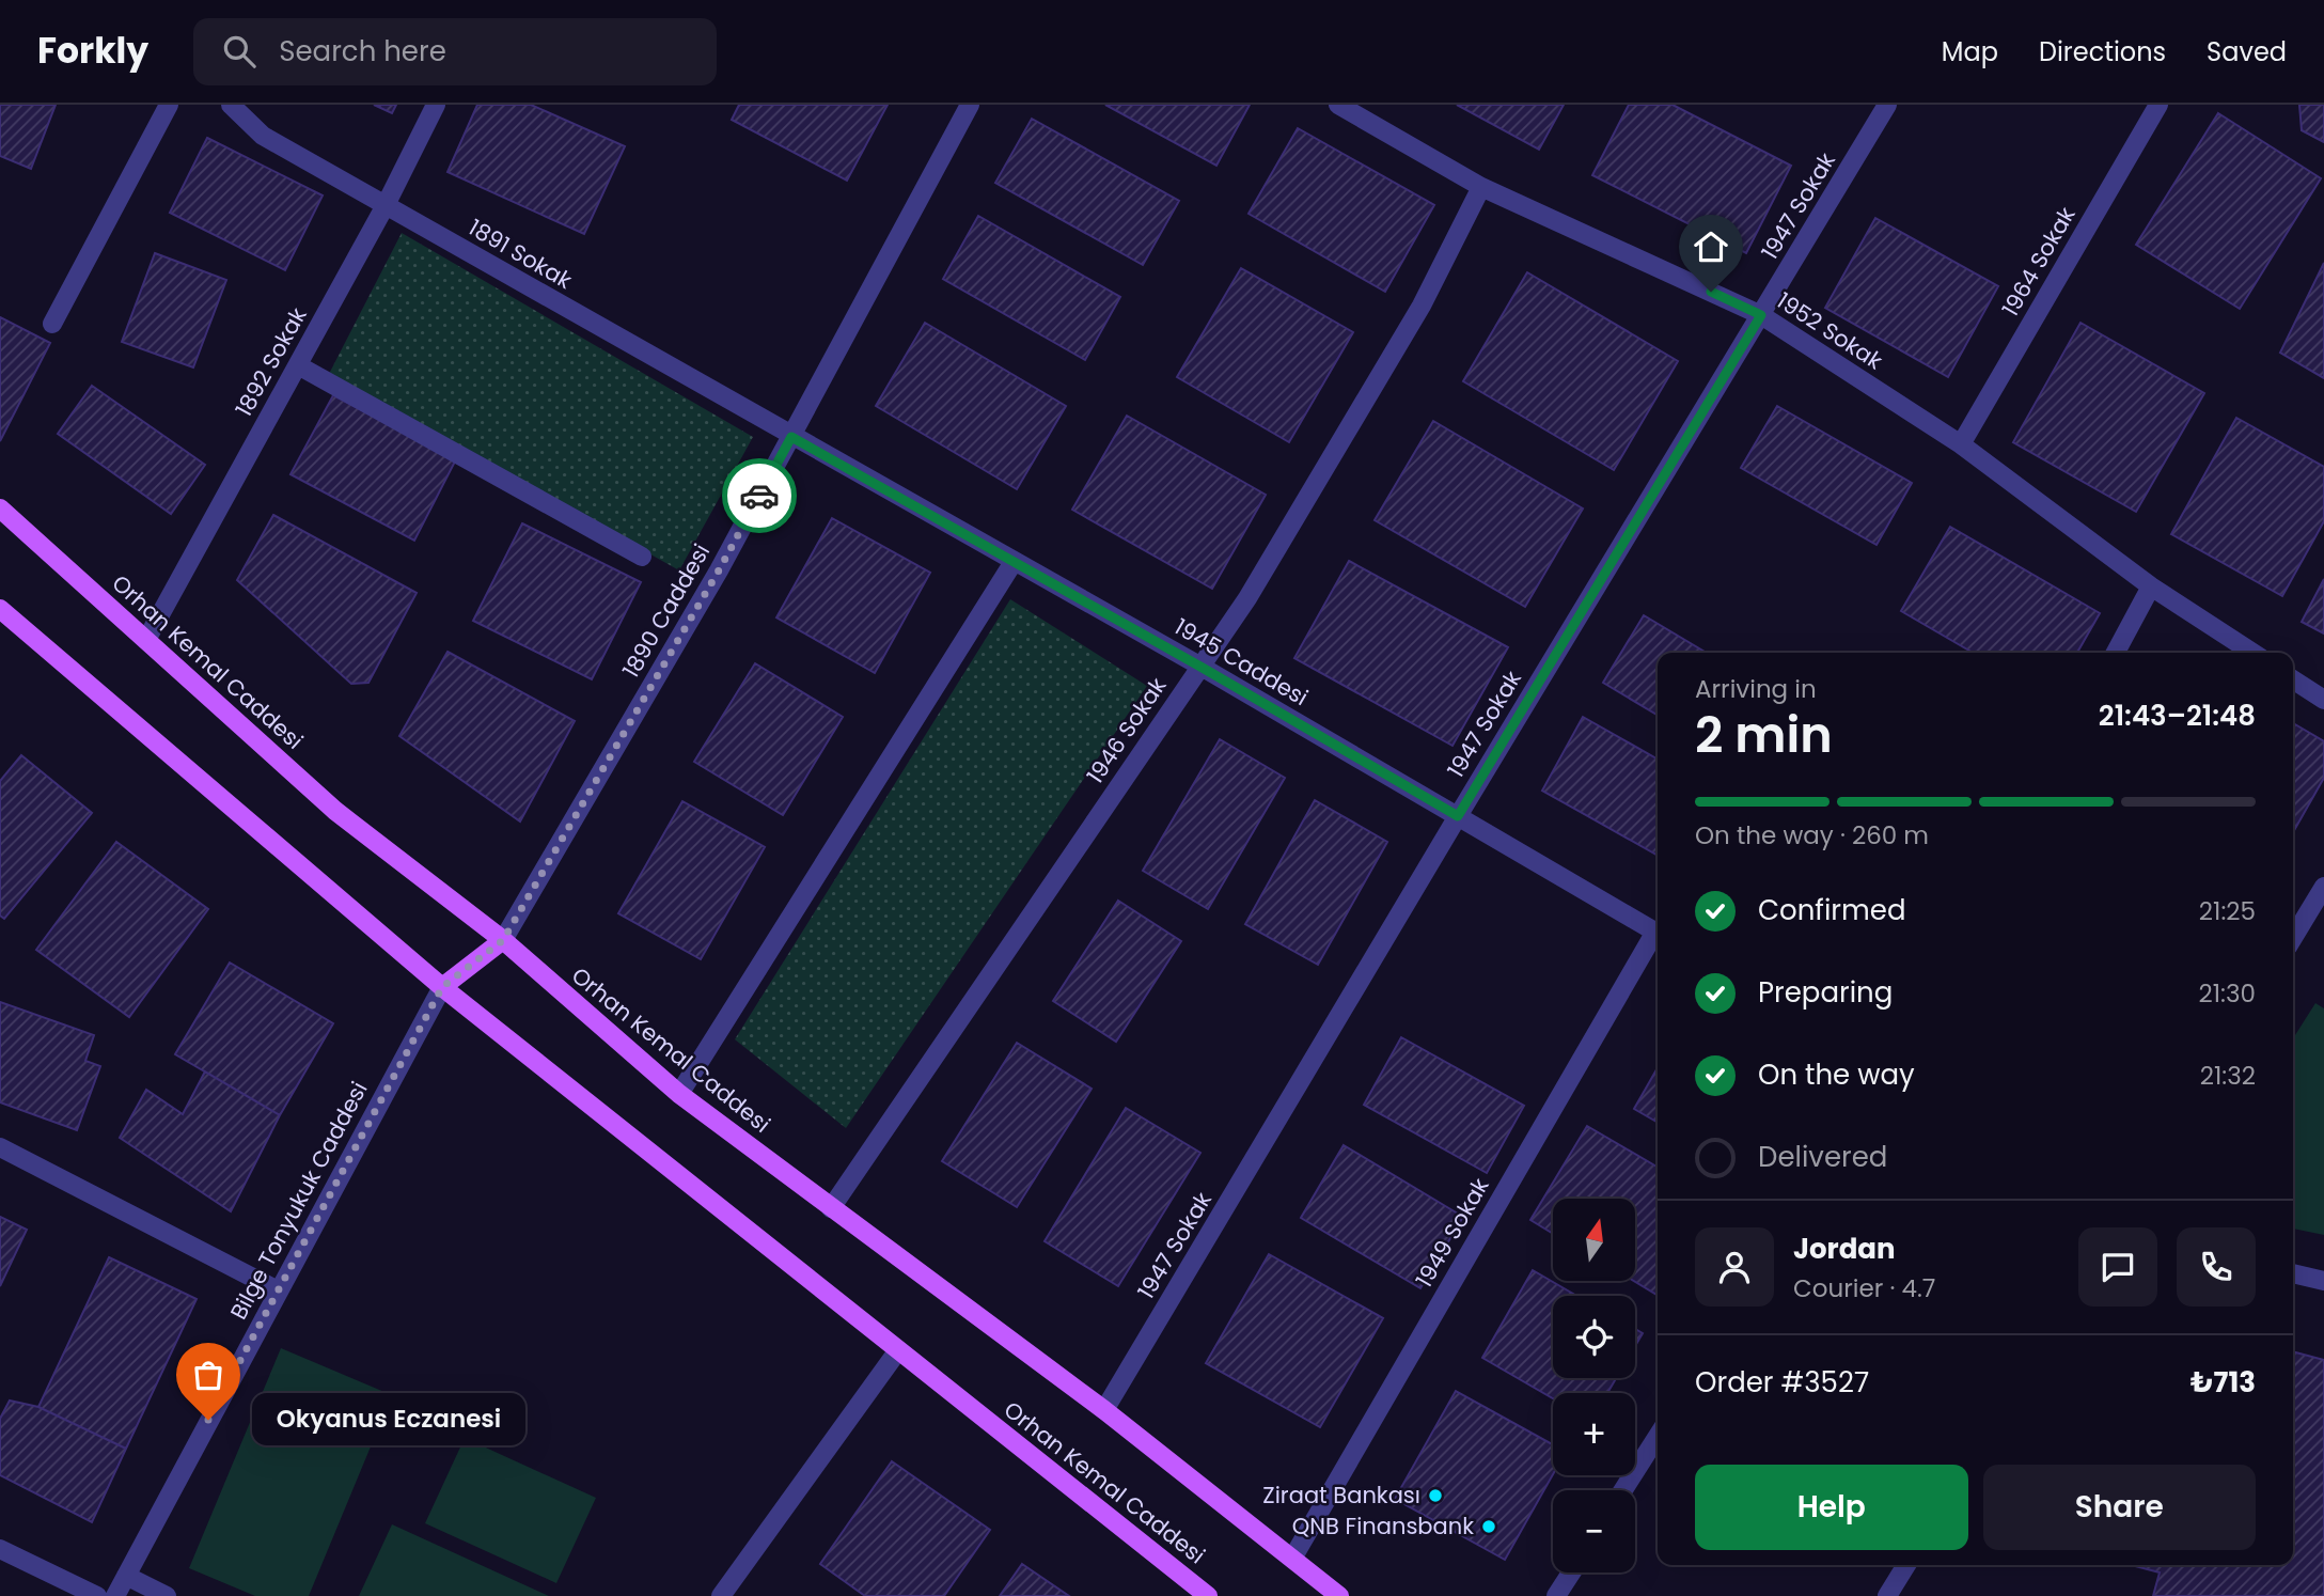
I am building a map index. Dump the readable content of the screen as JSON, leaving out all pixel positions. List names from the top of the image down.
{
  "streets": {
    "main road": ["Orhan Kemal Caddesi"],
    "street": [
      "1947 Sokak",
      "1891 Sokak",
      "1964 Sokak",
      "1952 Sokak",
      "1892 Sokak",
      "1890 Caddesi",
      "1945 Caddesi",
      "1946 Sokak",
      "Bilge Tonyukuk Caddesi",
      "1949 Sokak"
    ]
  },
  "crossings": [
    ["1947 Sokak", "1952 Sokak"],
    ["1947 Sokak", "Orhan Kemal Caddesi"],
    ["1947 Sokak", "1945 Caddesi"],
    ["1891 Sokak", "1892 Sokak"],
    ["1891 Sokak", "1890 Caddesi"],
    ["1891 Sokak", "1945 Caddesi"],
    ["1964 Sokak", "1952 Sokak"],
    ["1952 Sokak", "1946 Sokak"],
    ["1892 Sokak", "Orhan Kemal Caddesi"],
    ["1890 Caddesi", "Orhan Kemal Caddesi"],
    ["1890 Caddesi", "1945 Caddesi"],
    ["Orhan Kemal Caddesi", "1946 Sokak"],
    ["Orhan Kemal Caddesi", "Bilge Tonyukuk Caddesi"],
    ["Orhan Kemal Caddesi", "1949 Sokak"],
    ["1945 Caddesi", "1946 Sokak"]
  ],
  "places": ["Okyanus Eczanesi", "Ziraat Bankası", "QNB Finansbank"],
  "north": "top",
  "page": {
    "header": "Forkly",
    "search": "Search here",
    "nav": ["Map", "Directions", "Saved"],
    "heading": ["2 min", "Arriving in", "21:43–21:48"],
    "panel": [
      "Jordan",
      "Courier · 4.7",
      "Order #3527",
      "₺713"
    ],
    "bar": "On the way · 260 m",
    "list": [
      ["Confirmed", "21:25"],
      ["Preparing", "21:30"],
      ["On the way", "21:32"],
      "Delivered"
    ],
    "map_buttons": ["+", "−"],
    "bubble": "Okyanus Eczanesi",
    "buttons": ["Help", "Share"]
  }
}
